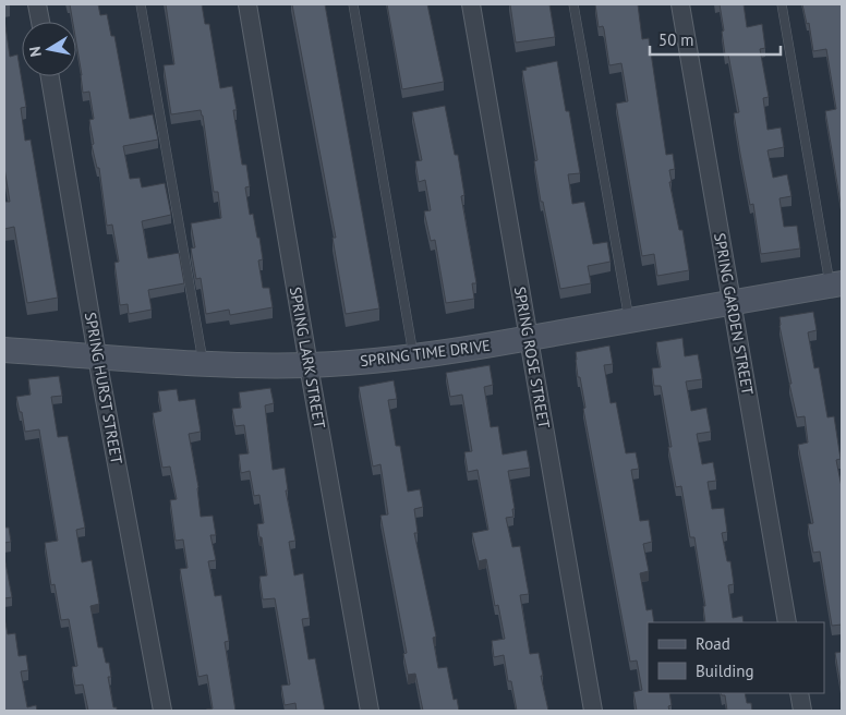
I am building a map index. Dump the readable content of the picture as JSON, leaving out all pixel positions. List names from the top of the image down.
{
  "streets": {
    "street": [
      "SPRING GARDEN STREET",
      "SPRING TIME DRIVE",
      "SPRING LARK STREET",
      "SPRING ROSE STREET",
      "SPRING HURST STREET"
    ]
  },
  "crossings": [
    ["SPRING GARDEN STREET", "SPRING TIME DRIVE"],
    ["SPRING TIME DRIVE", "SPRING LARK STREET"],
    ["SPRING TIME DRIVE", "SPRING ROSE STREET"],
    ["SPRING TIME DRIVE", "SPRING HURST STREET"]
  ],
  "legend": ["Road", "Building"],
  "scale_bar": "50 m",
  "north": "left"
}
